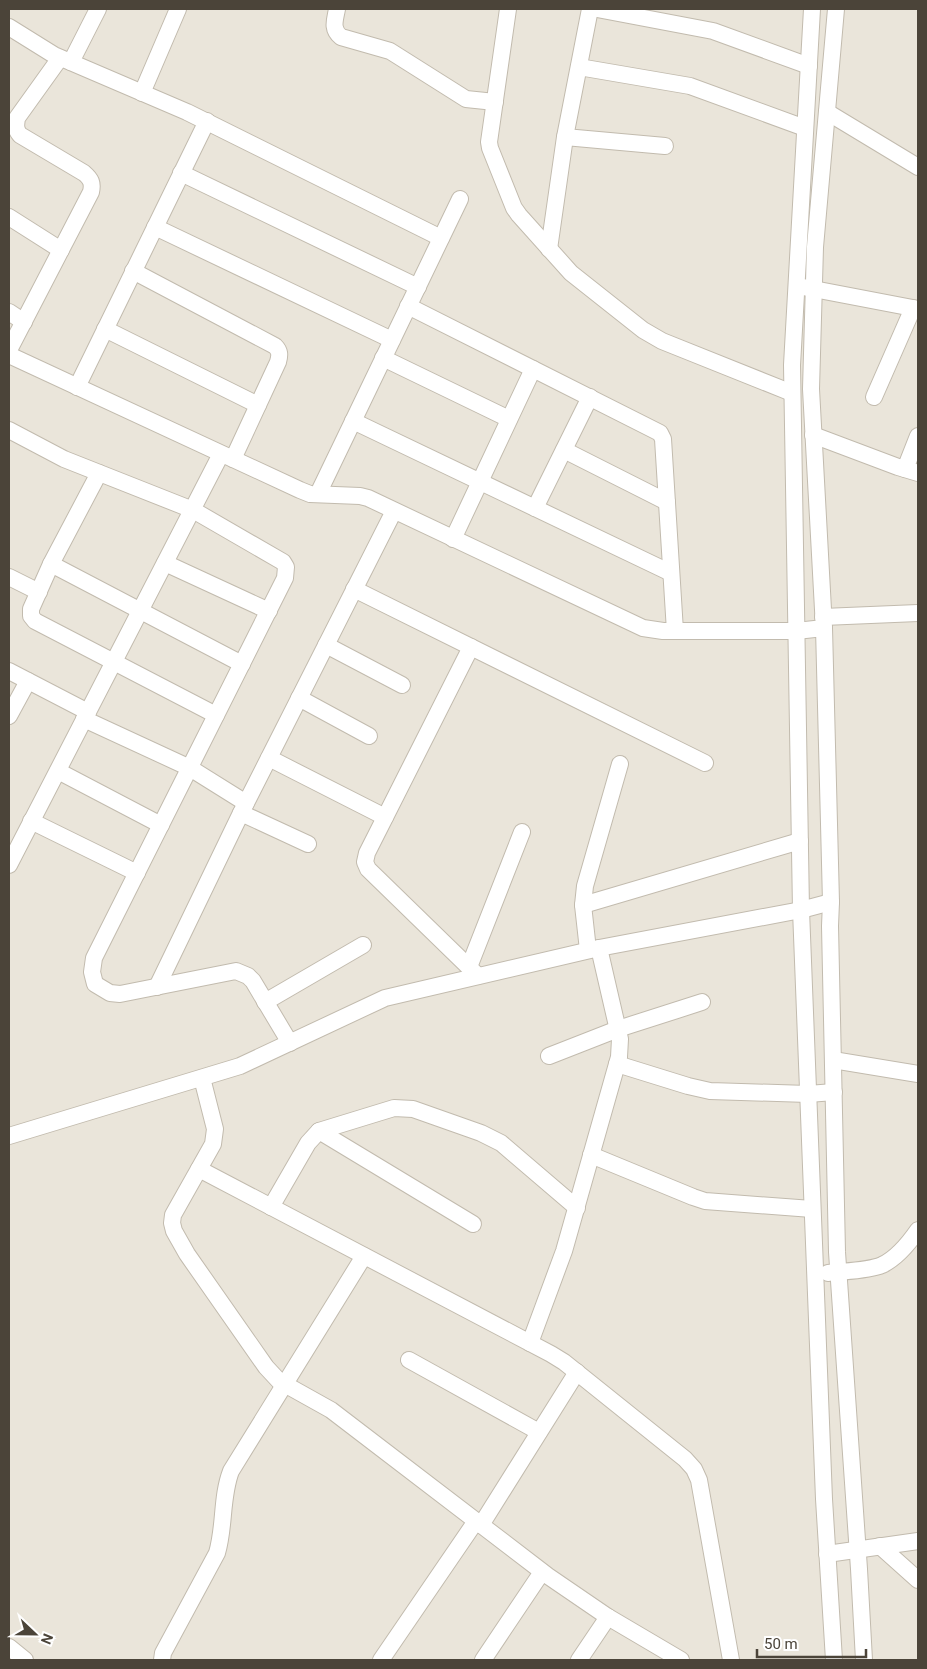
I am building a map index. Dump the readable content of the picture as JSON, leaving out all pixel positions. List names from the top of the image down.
{
  "scale_bar": "50 m",
  "north": "right"
}
